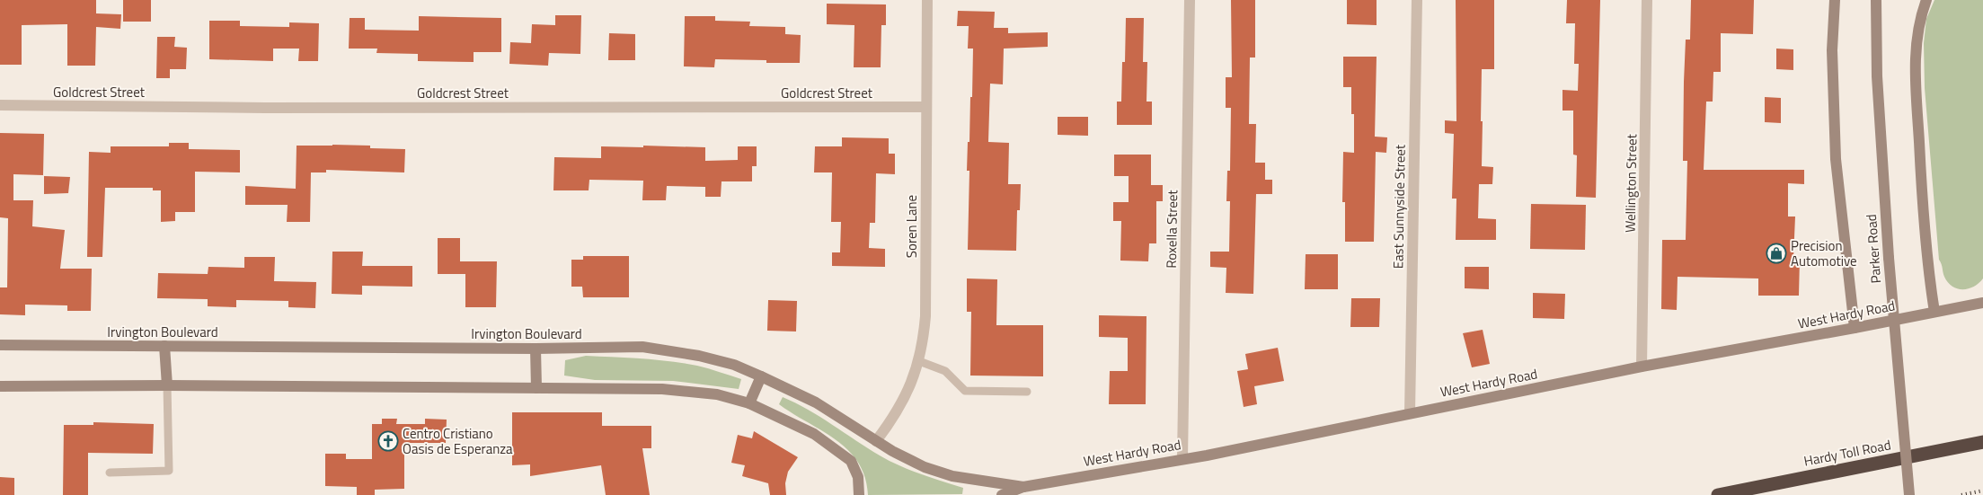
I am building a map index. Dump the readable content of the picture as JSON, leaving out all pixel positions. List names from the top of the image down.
{
  "streets": {
    "highway": ["Hardy Toll Road"],
    "main road": ["Parker Road", "West Hardy Road", "Irvington Boulevard"],
    "street": [
      "Goldcrest Street",
      "Wellington Street",
      "East Sunnyside Street",
      "Soren Lane",
      "Roxella Street"
    ]
  },
  "crossings": [
    ["Goldcrest Street", "Soren Lane"],
    ["Wellington Street", "West Hardy Road"],
    ["East Sunnyside Street", "West Hardy Road"],
    ["Soren Lane", "Irvington Boulevard"],
    ["Roxella Street", "West Hardy Road"],
    ["West Hardy Road", "Irvington Boulevard"]
  ],
  "places": {
    "shop": ["Precision Automotive"],
    "church": ["Centro Cristiano Oasis de Esperanza"]
  }
}
